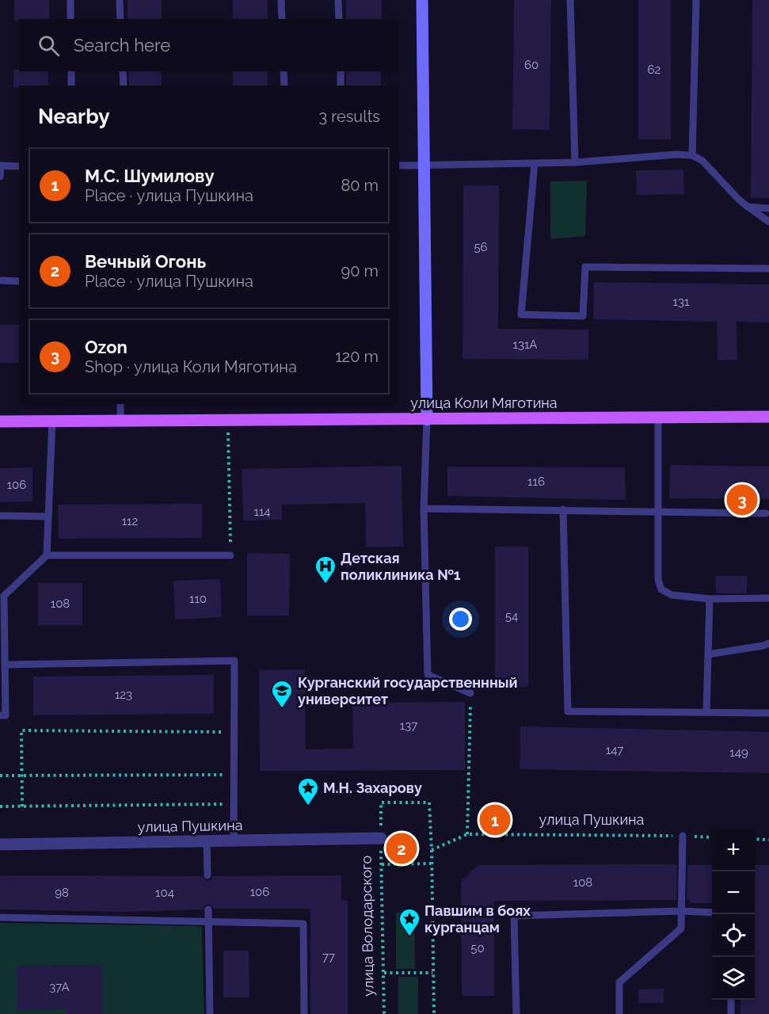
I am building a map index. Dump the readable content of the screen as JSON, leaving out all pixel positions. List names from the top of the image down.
{
  "streets": {
    "main road": ["улица Коли Мяготина"],
    "street": ["улица Пушкина"],
    "path": ["улица Володарского"]
  },
  "crossings": [
    ["улица Пушкина", "улица Володарского"]
  ],
  "places": {
    "hospital": ["Детская поликлиника №1"],
    "school or university": ["Курганский государственнный университет"],
    "place": ["М.Н. Захарову", "Павшим в боях курганцам"]
  },
  "house_numbers": [
    "60",
    "62",
    "56",
    "131",
    "131А",
    "116",
    "106",
    "114",
    "112",
    "110",
    "108",
    "54",
    "123",
    "137",
    "147",
    "149",
    "108",
    "106",
    "98",
    "104",
    "50",
    "77",
    "37А"
  ],
  "page": {
    "search": "Search here",
    "heading": ["Nearby", "3 results"],
    "list": [
      {
        "mark": "1",
        "name": "М.С. Шумилову",
        "note": "Place · улица Пушкина",
        "value": "80 m"
      },
      {
        "mark": "2",
        "name": "Вечный Огонь",
        "note": "Place · улица Пушкина",
        "value": "90 m"
      },
      {
        "mark": "3",
        "name": "Ozon",
        "note": "Shop · улица Коли Мяготина",
        "value": "120 m"
      }
    ],
    "pins": ["3", "1", "2"],
    "map_buttons": ["+", "−"]
  }
}
